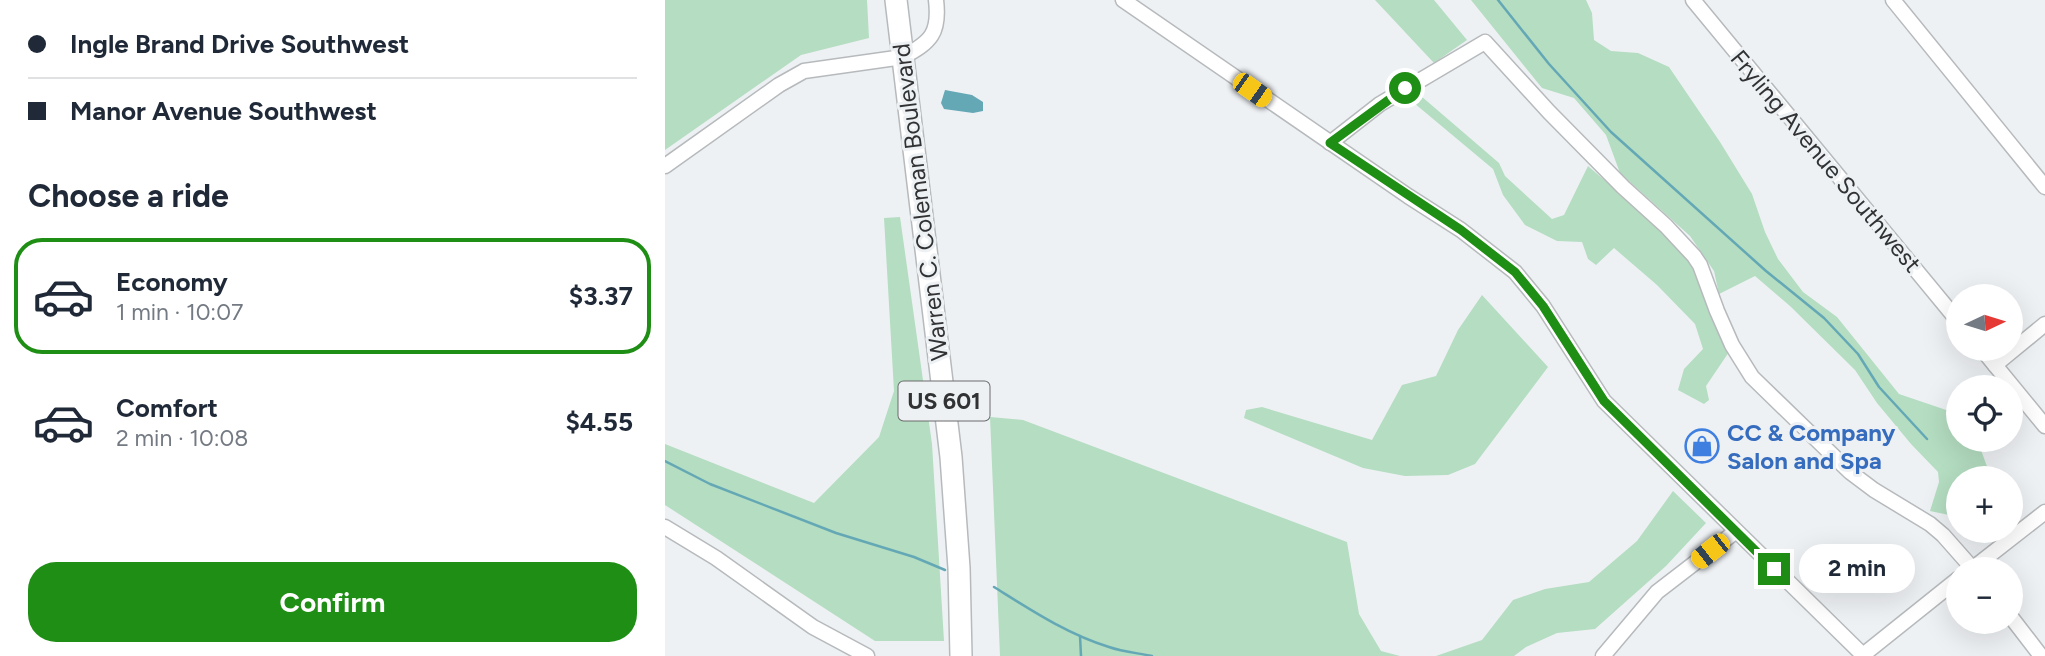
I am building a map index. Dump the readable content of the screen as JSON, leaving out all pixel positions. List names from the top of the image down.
{
  "streets": {
    "highway": ["Warren C. Coleman Boulevard", "US 601"],
    "street": ["Fryling Avenue Southwest"]
  },
  "places": {
    "shop": ["CC & Company Salon and Spa"]
  },
  "north": "right",
  "page": {
    "banner": ["Ingle Brand Drive Southwest", "Manor Avenue Southwest"],
    "heading": "Choose a ride",
    "list": [
      {
        "name": "Economy",
        "note": "1 min · 10:07",
        "value": "$3.37"
      },
      {
        "name": "Comfort",
        "note": "2 min · 10:08",
        "value": "$4.55"
      }
    ],
    "map_buttons": ["+", "−"],
    "bubble": "2 min",
    "buttons": "Confirm"
  }
}
